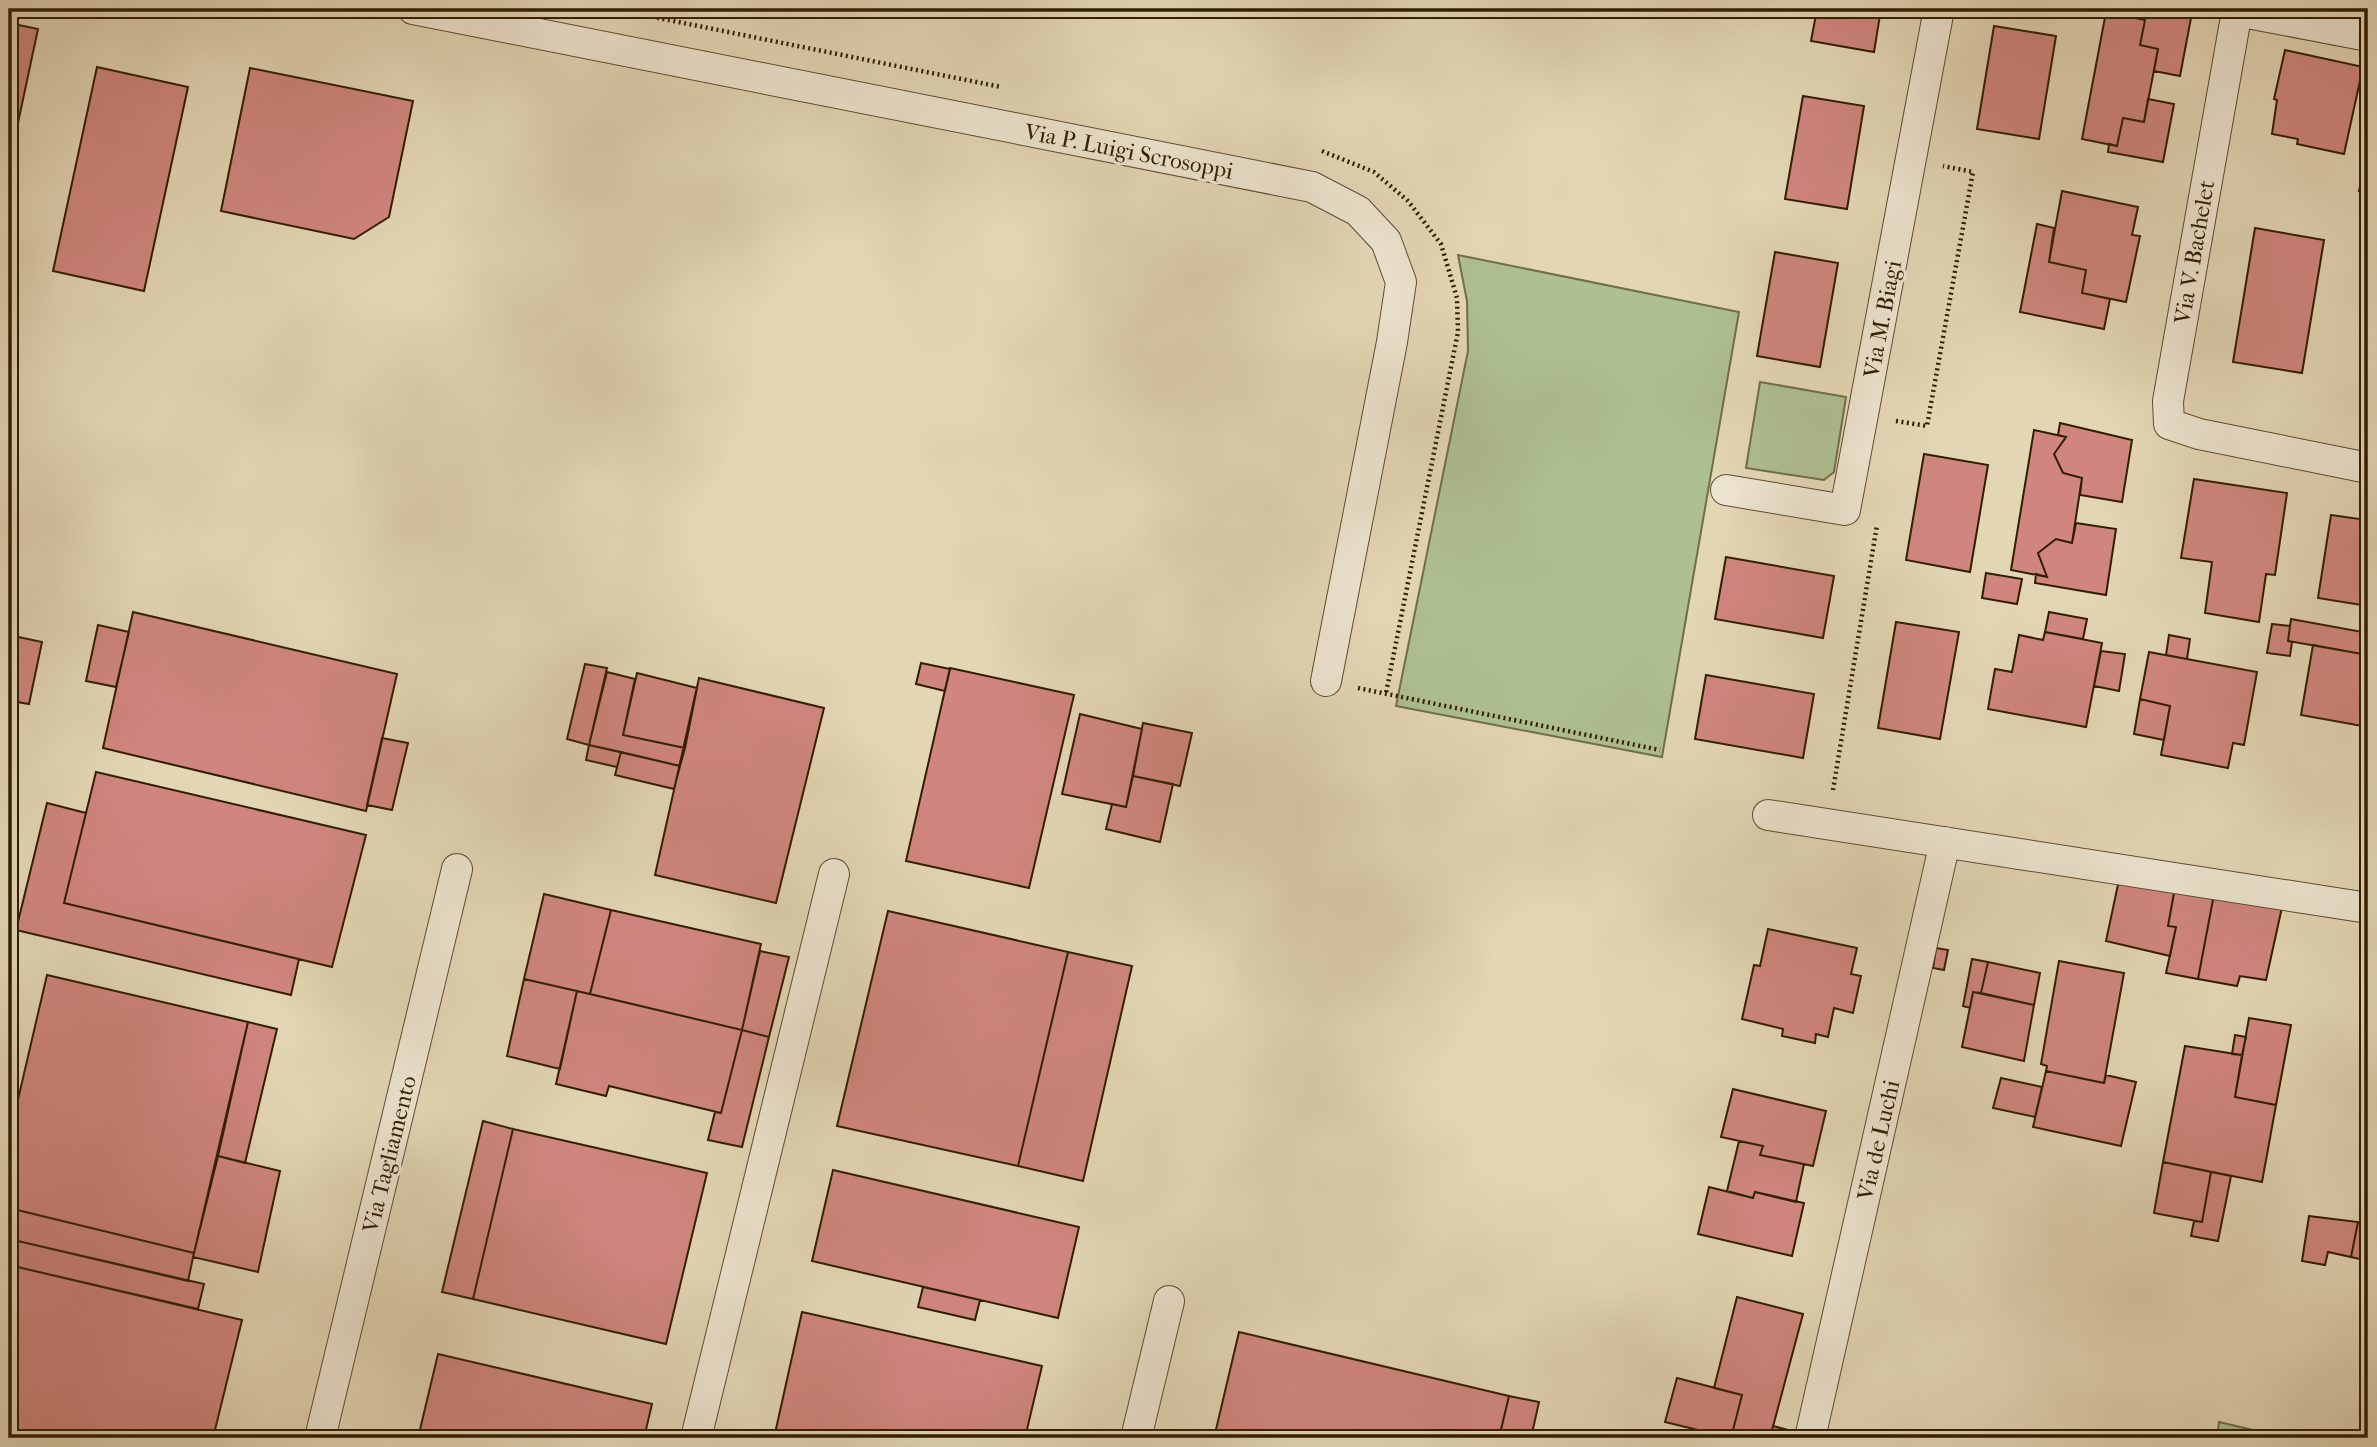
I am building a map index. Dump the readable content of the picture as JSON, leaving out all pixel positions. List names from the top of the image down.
{
  "streets": {
    "street": [
      "Via P. Luigi Scrosoppi",
      "Via V. Bachelet",
      "Via M. Biagi",
      "Via de Luchi",
      "Via Tagliamento"
    ]
  }
}
